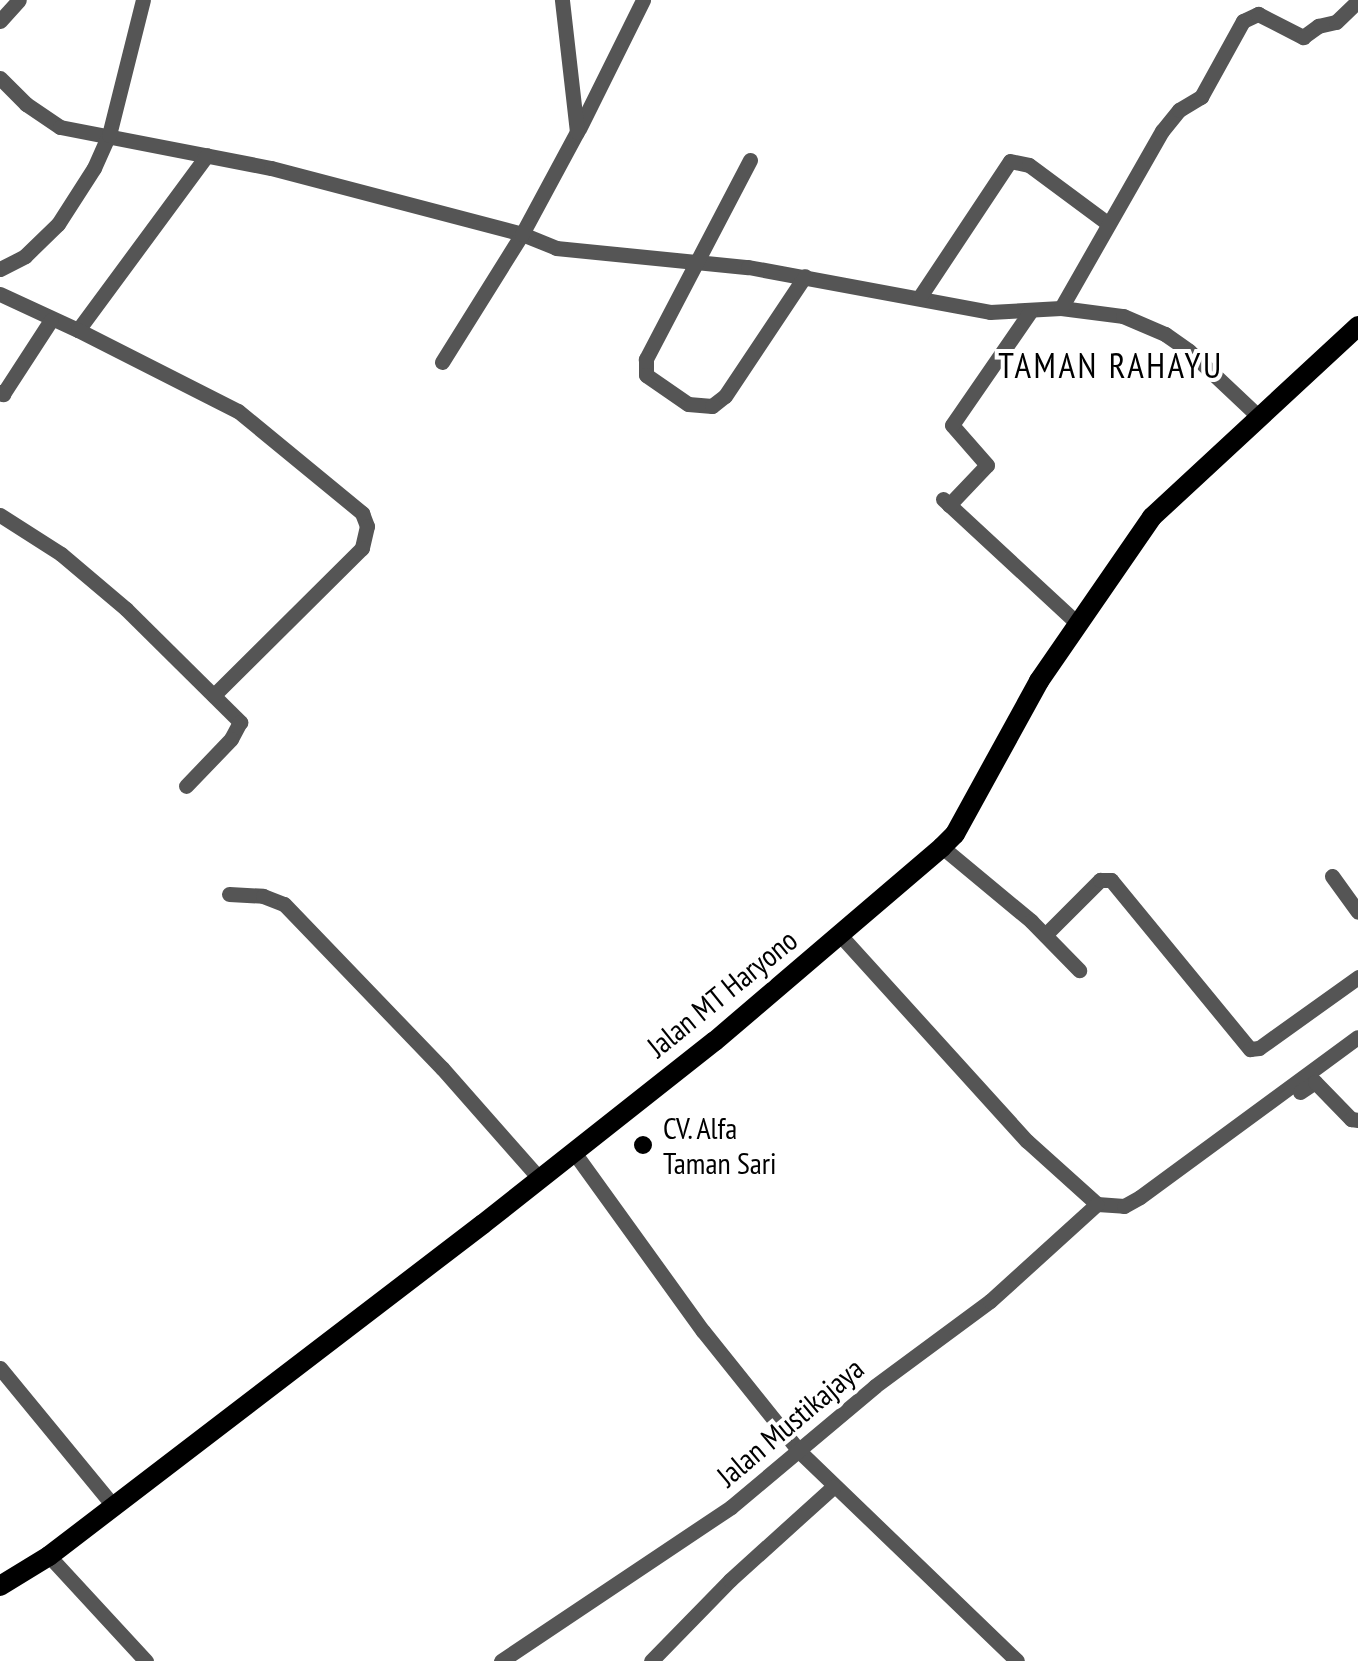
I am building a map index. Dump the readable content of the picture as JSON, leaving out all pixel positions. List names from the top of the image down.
{
  "streets": {
    "main road": ["Jalan MT Haryono"],
    "street": ["Jalan Mustikajaya"]
  },
  "districts": ["TAMAN RAHAYU"],
  "places": ["CV. Alfa Taman Sari"]
}
